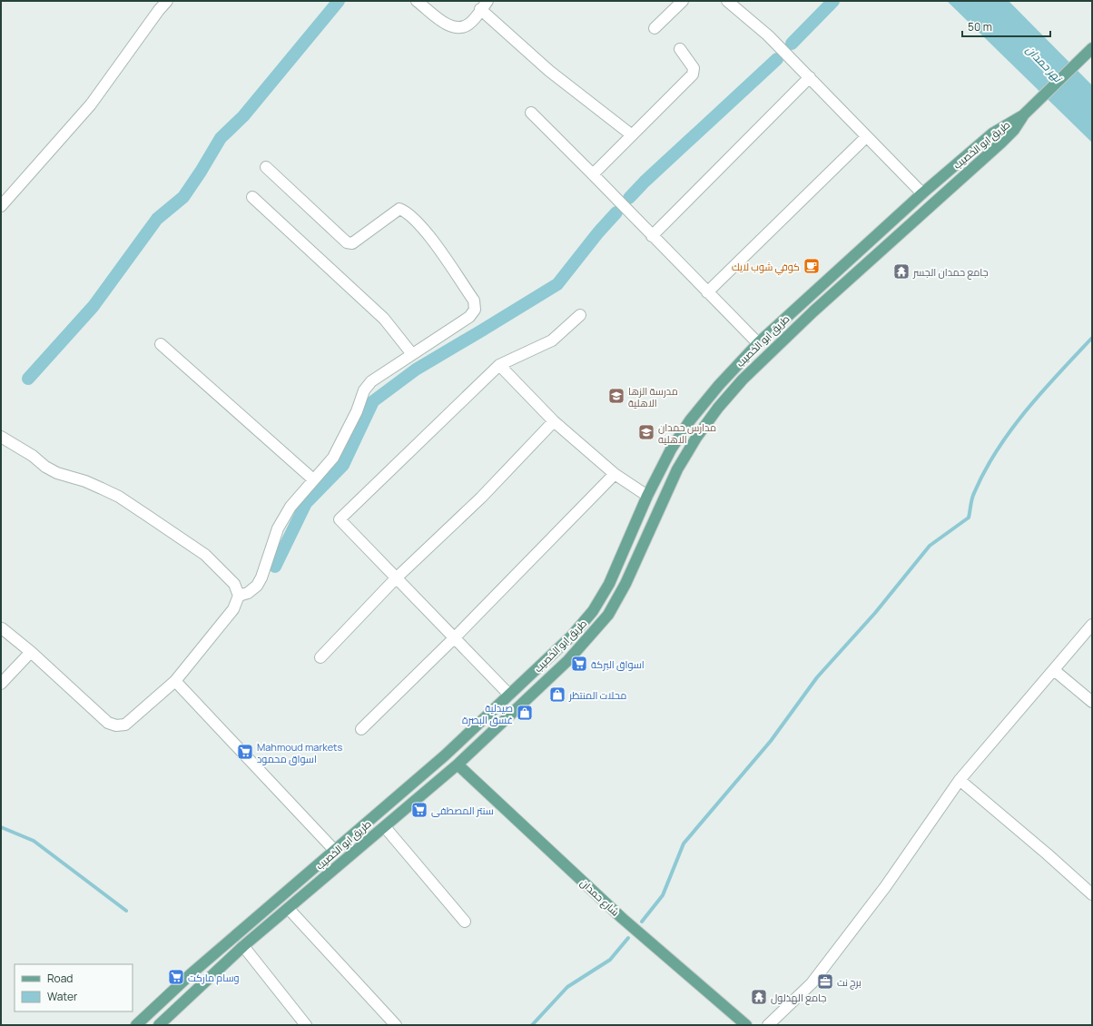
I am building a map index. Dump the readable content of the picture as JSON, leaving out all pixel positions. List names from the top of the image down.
{
  "streets": {
    "main road": ["طريق ابو الخصيب", "شارع حمدان"]
  },
  "crossings": [
    ["طريق ابو الخصيب", "شارع حمدان"]
  ],
  "water": ["نهر حمدان"],
  "places": {
    "cafe": ["كوفي شوب لايك"],
    "temple": ["جامع حمدان الجسر", "جامع الهذلول"],
    "school or university": ["مدرسة الزها الاهلية", "مدارس حمدان الاهليه"],
    "supermarket": [
      "اسواق البركة",
      "Mahmoud markets اسواق محمود",
      "سنتر المصطفى",
      "وسام ماركت"
    ],
    "shop": ["محلات المنتظر", "صيدلية غسق البصرة"],
    "office": ["برج نت"]
  },
  "legend": ["Road", "Water"],
  "scale_bar": "50 m"
}
